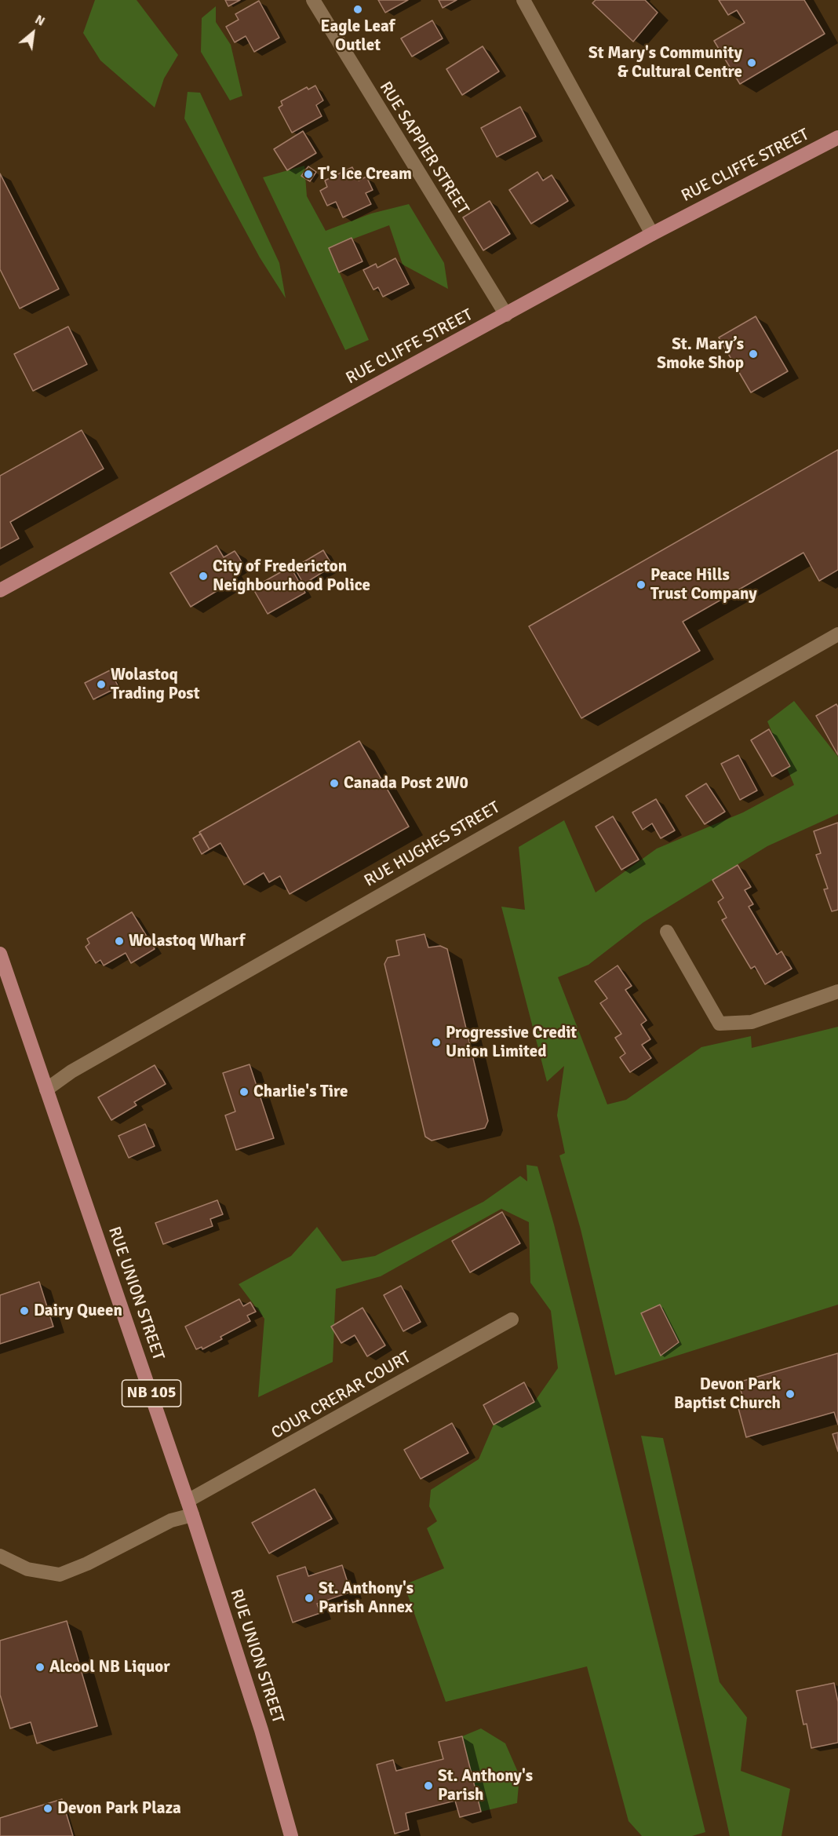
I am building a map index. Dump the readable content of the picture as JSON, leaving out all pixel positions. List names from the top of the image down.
{
  "streets": {
    "main road": ["RUE CLIFFE STREET", "RUE UNION STREET", "NB 105"],
    "street": ["RUE SAPPIER STREET", "RUE HUGHES STREET", "COUR CRERAR COURT"]
  },
  "crossings": [
    ["RUE SAPPIER STREET", "RUE CLIFFE STREET"],
    ["RUE HUGHES STREET", "RUE UNION STREET"],
    ["RUE UNION STREET", "COUR CRERAR COURT"]
  ],
  "places": [
    "Eagle Leaf Outlet",
    "St Mary's Community & Cultural Centre",
    "T's Ice Cream",
    "St. Mary’s Smoke Shop",
    "City of Fredericton Neighbourhood Police",
    "Peace Hills Trust Company",
    "Wolastoq Trading Post",
    "Canada Post 2W0",
    "Wolastoq Wharf",
    "Progressive Credit Union Limited",
    "Charlie's Tire",
    "Dairy Queen",
    "Devon Park Baptist Church",
    "St. Anthony's Parish Annex",
    "Alcool NB Liquor",
    "St. Anthony's Parish",
    "Devon Park Plaza"
  ],
  "north": "top right"
}
